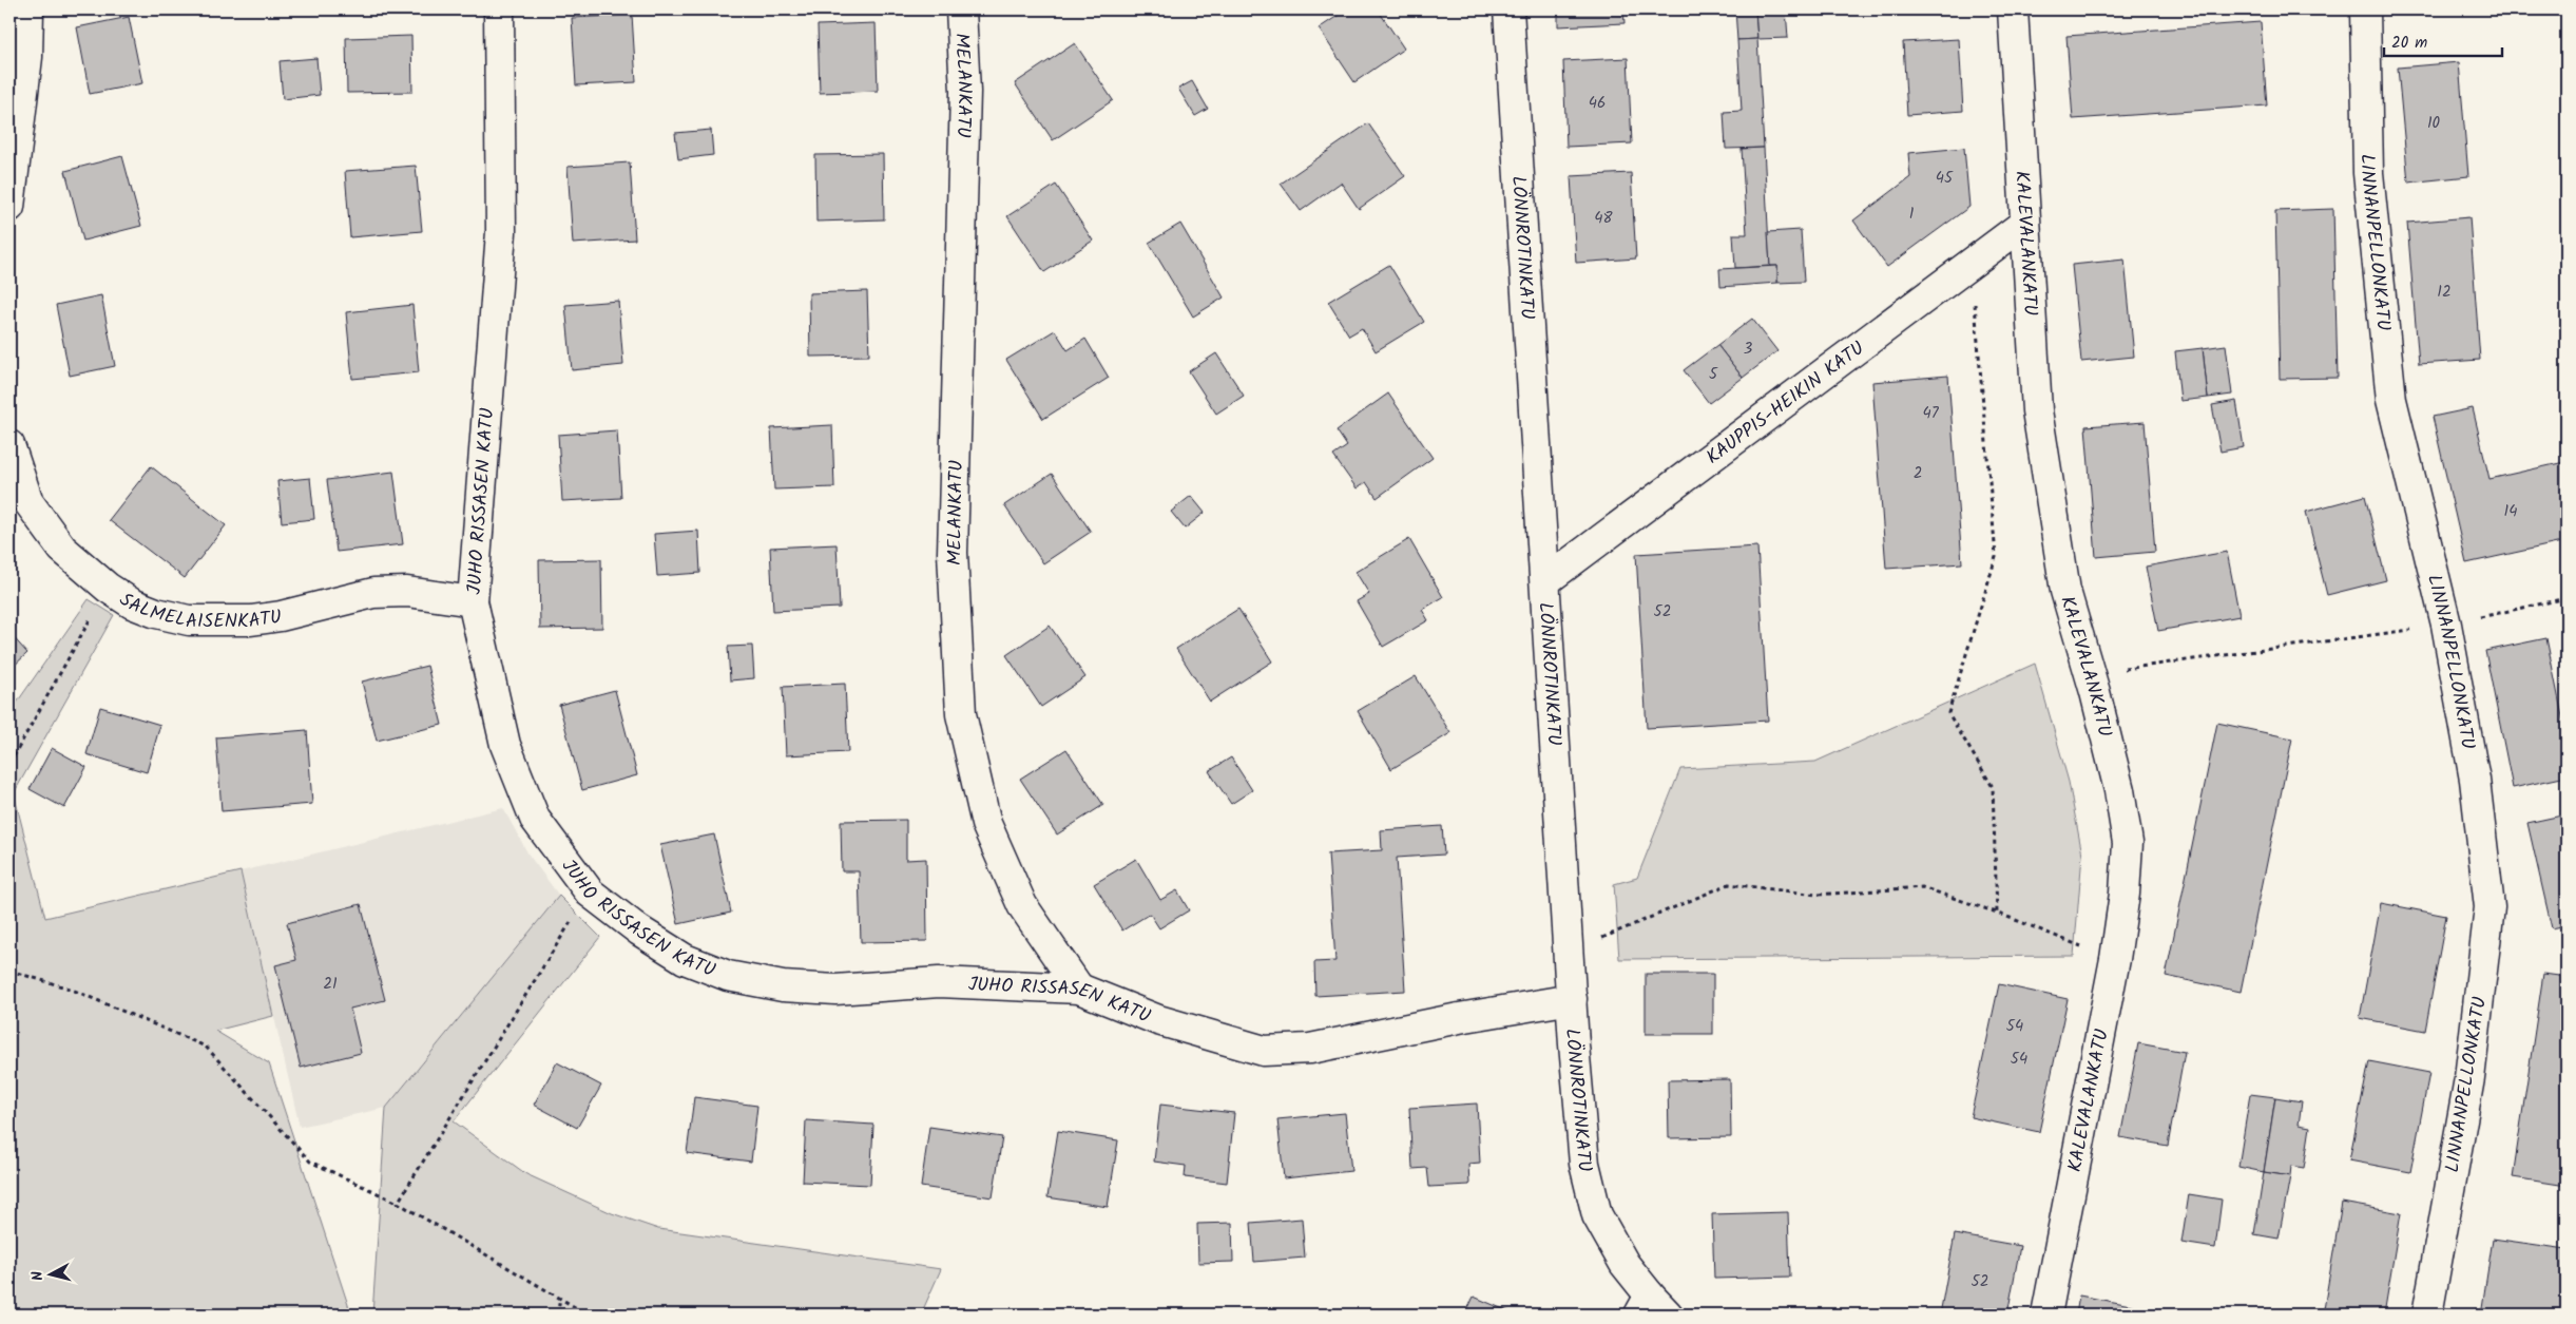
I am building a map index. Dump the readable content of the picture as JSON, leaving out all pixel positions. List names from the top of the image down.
{
  "streets": {
    "street": [
      "MELANKATU",
      "LINNANPELLONKATU",
      "KALEVALANKATU",
      "LÖNNROTINKATU",
      "KAUPPIS-HEIKIN KATU",
      "JUHO RISSASEN KATU",
      "SALMELAISENKATU"
    ]
  },
  "crossings": [
    ["MELANKATU", "JUHO RISSASEN KATU"],
    ["KALEVALANKATU", "KAUPPIS-HEIKIN KATU"],
    ["LÖNNROTINKATU", "KAUPPIS-HEIKIN KATU"],
    ["LÖNNROTINKATU", "JUHO RISSASEN KATU"],
    ["JUHO RISSASEN KATU", "SALMELAISENKATU"]
  ],
  "house_numbers": [
    "46",
    "10",
    "45",
    "1",
    "48",
    "12",
    "3",
    "5",
    "47",
    "2",
    "14",
    "52",
    "21",
    "54",
    "54",
    "52"
  ],
  "scale_bar": "20 m",
  "north": "left"
}
